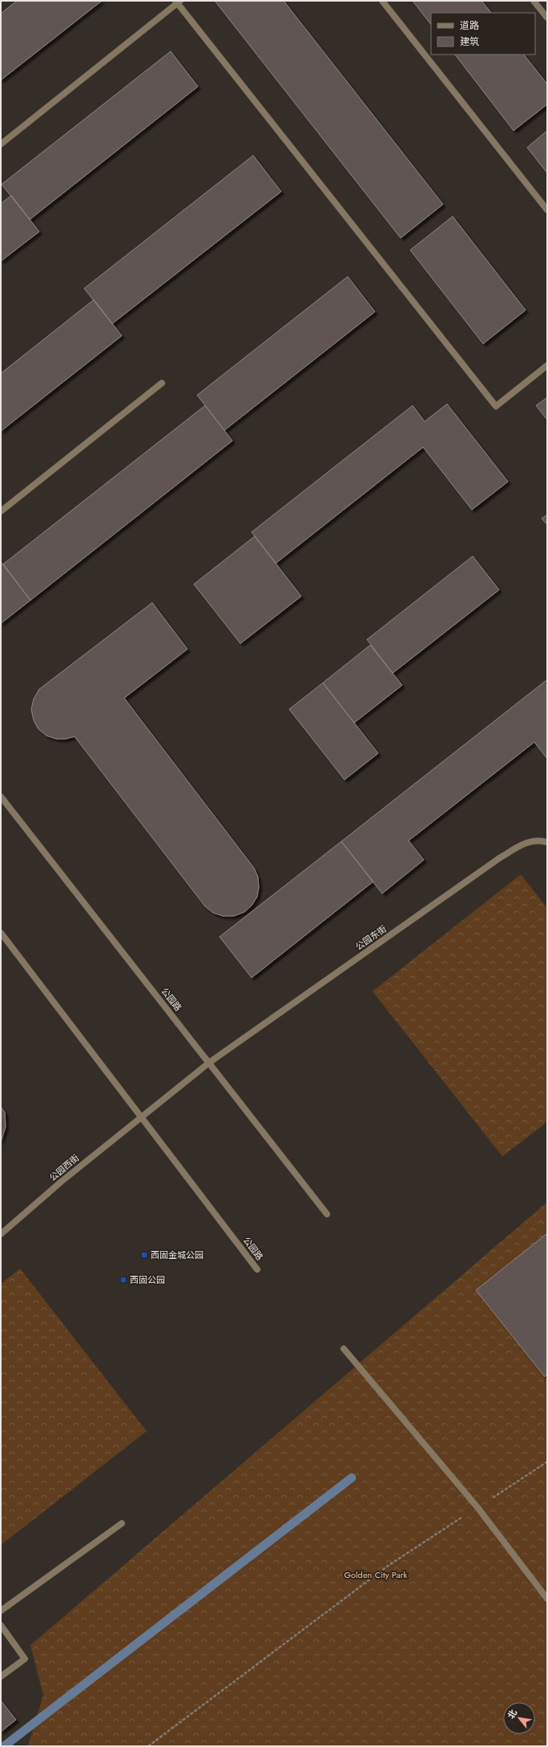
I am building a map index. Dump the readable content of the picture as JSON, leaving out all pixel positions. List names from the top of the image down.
{
  "streets": {
    "street": ["公园东街", "公园路", "公园西街"]
  },
  "crossings": [
    ["公园东街", "公园路"],
    ["公园东街", "公园西街"],
    ["公园路", "公园西街"]
  ],
  "parks": ["Golden City Park"],
  "places": {
    "transit": ["西固金城公园", "西固公园"]
  },
  "legend": ["道路", "建筑"],
  "north": "top left"
}
